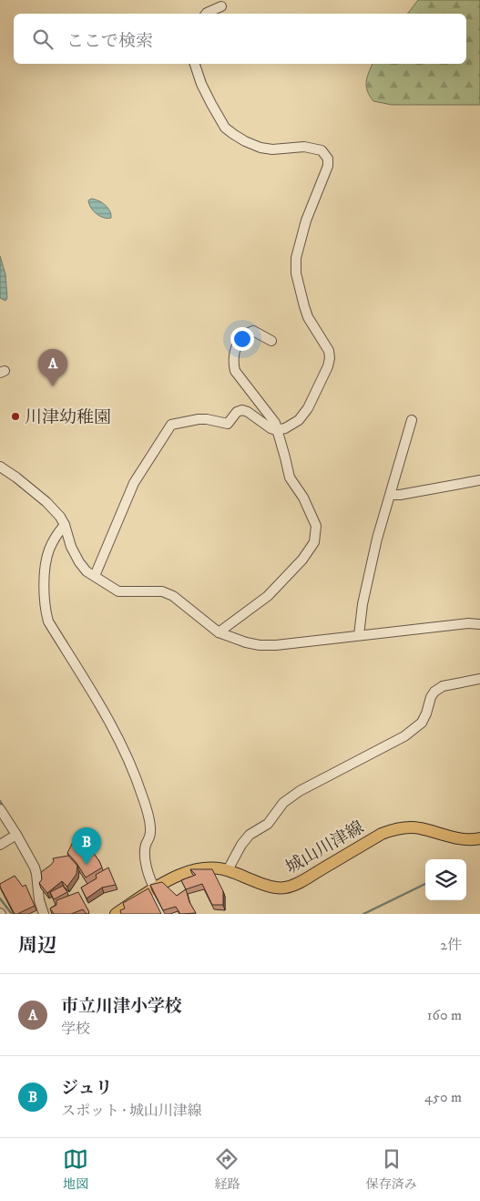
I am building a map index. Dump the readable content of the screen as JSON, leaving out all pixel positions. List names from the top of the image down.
{
  "streets": {
    "main road": ["城山川津線"]
  },
  "places": ["川津幼稚園"],
  "page": {
    "search": "ここで検索",
    "pins": ["A", "B"],
    "heading": ["周辺", "2件"],
    "list": [
      {
        "mark": "A",
        "name": "市立川津小学校",
        "note": "学校",
        "value": "160 m"
      },
      {
        "mark": "B",
        "name": "ジュリ",
        "note": "スポット · 城山川津線",
        "value": "450 m"
      }
    ],
    "nav": ["地図", "経路", "保存済み"]
  }
}
